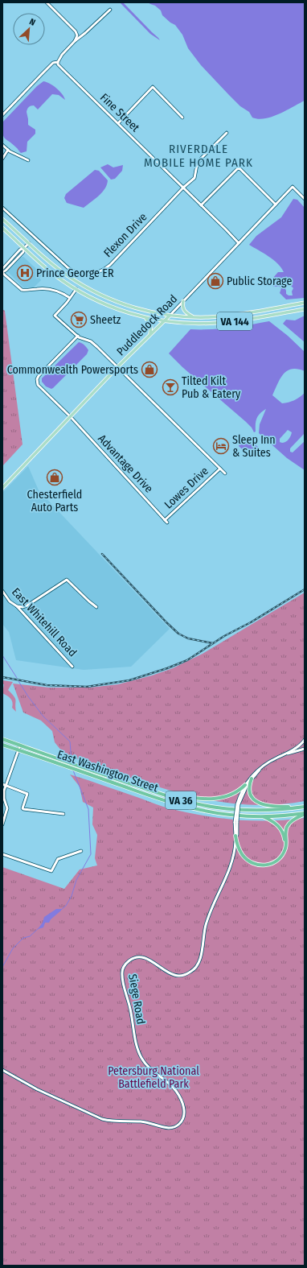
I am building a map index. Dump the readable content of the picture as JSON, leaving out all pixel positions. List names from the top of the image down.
{
  "streets": {
    "highway": ["East Washington Street", "VA 36"],
    "main road": ["VA 144", "Puddledock Road"],
    "street": [
      "Fine Street",
      "Flexon Drive",
      "Advantage Drive",
      "Lowes Drive",
      "East Whitehill Road",
      "Siege Road"
    ]
  },
  "crossings": [
    ["Fine Street", "Flexon Drive"],
    ["Fine Street", "Puddledock Road"],
    ["VA 144", "Puddledock Road"],
    ["Puddledock Road", "Advantage Drive"],
    ["Advantage Drive", "Lowes Drive"]
  ],
  "districts": ["RIVERDALE MOBILE HOME PARK"],
  "parks": ["Petersburg National Battlefield Park"],
  "places": {
    "hospital": ["Prince George ER"],
    "shop": ["Public Storage", "Commonwealth Powersports", "Chesterfield Auto Parts"],
    "supermarket": ["Sheetz"],
    "bar": ["Tilted Kilt Pub & Eatery"],
    "hotel": ["Sleep Inn & Suites"]
  },
  "north": "top right"
}
